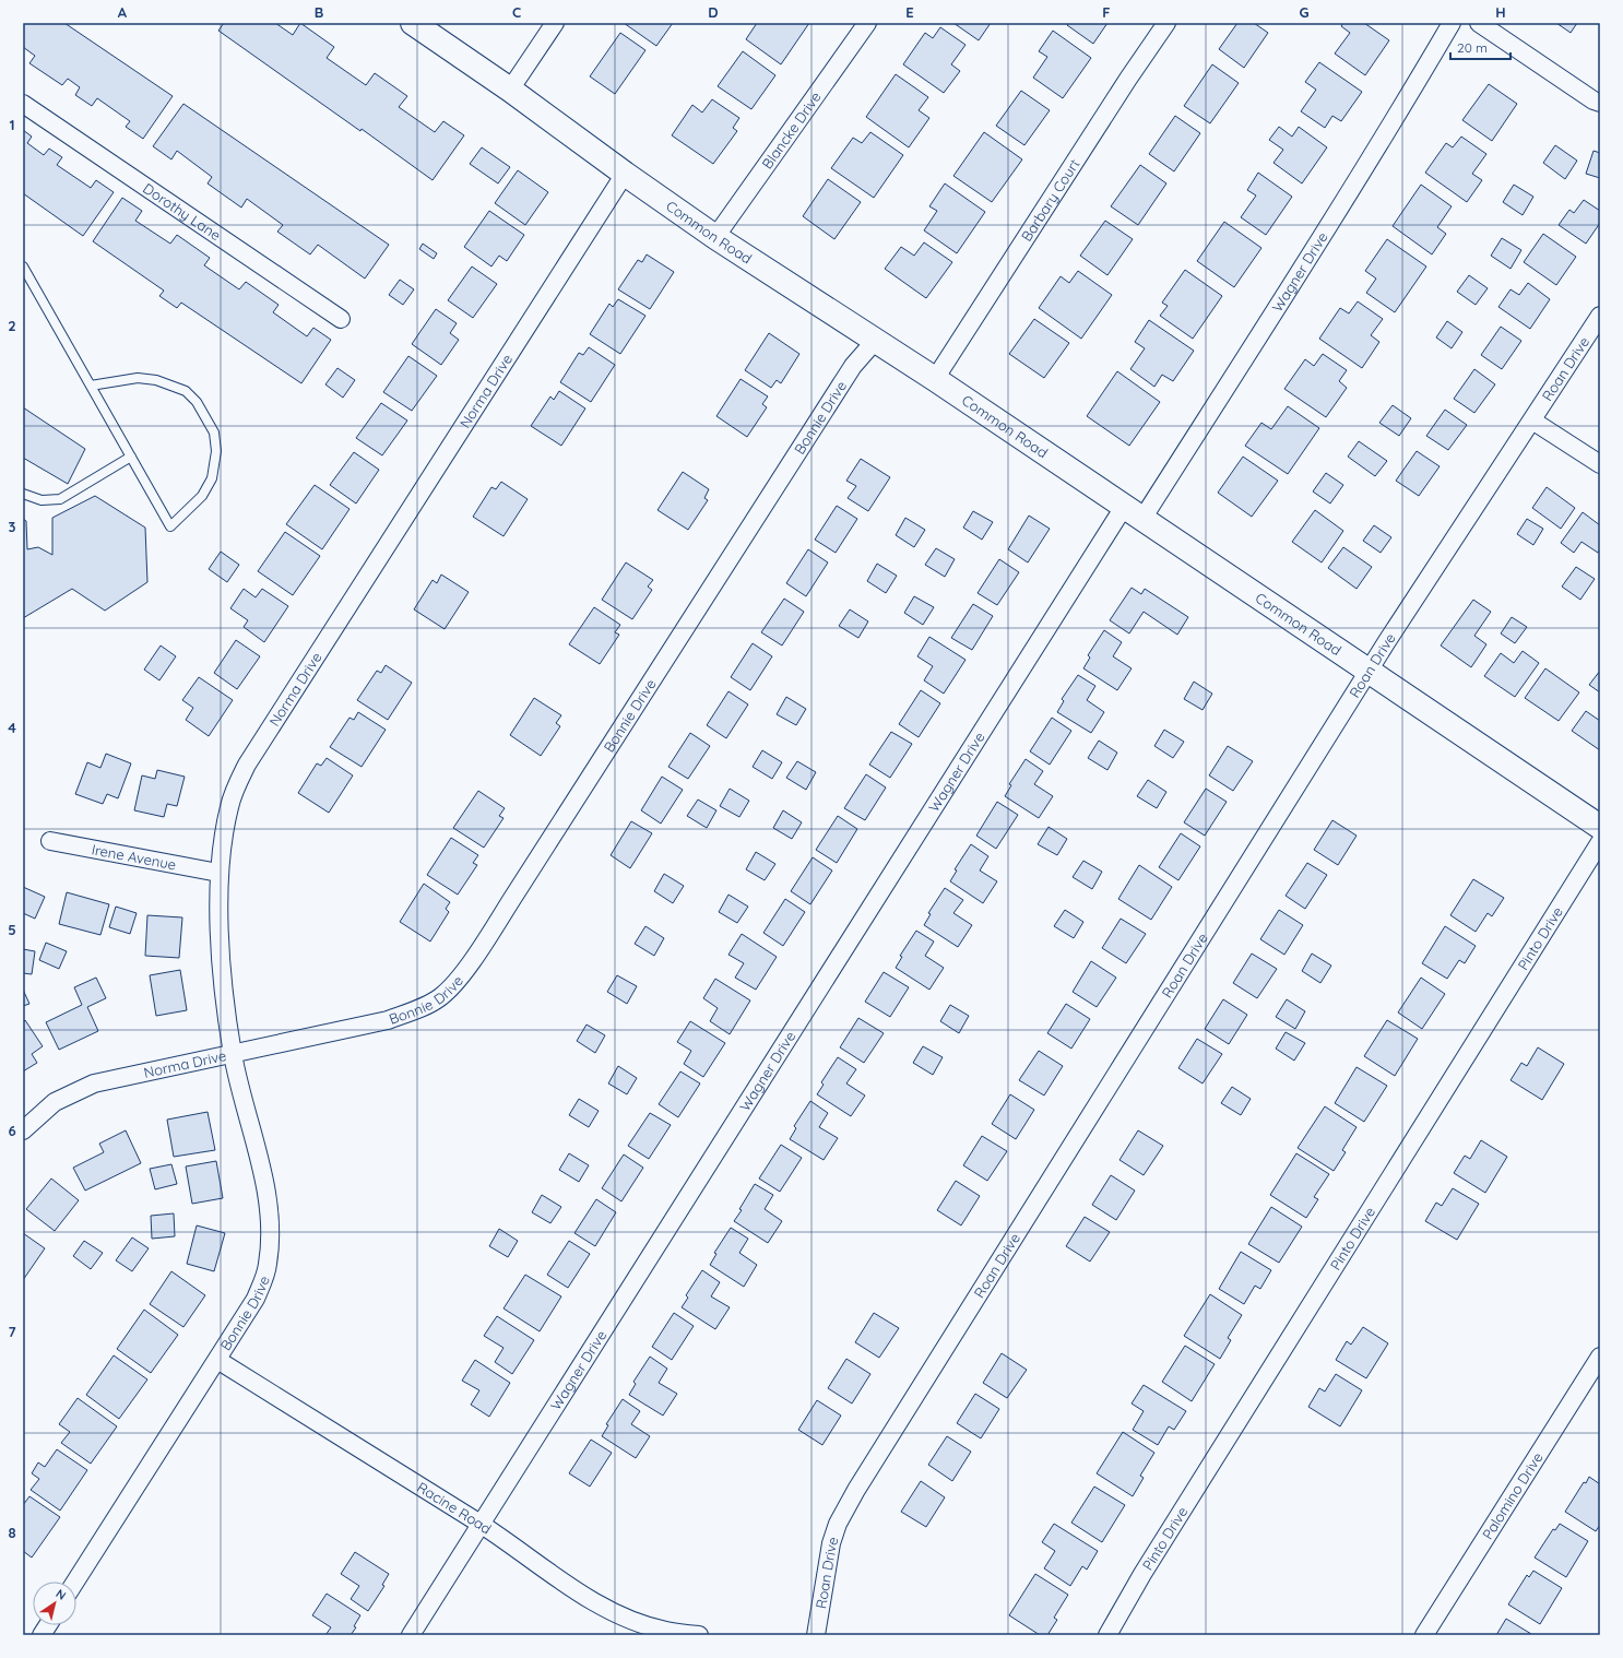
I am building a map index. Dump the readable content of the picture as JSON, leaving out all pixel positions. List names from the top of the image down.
{
  "streets": {
    "street": [
      "Blancke Drive",
      "Barbary Court",
      "Dorothy Lane",
      "Common Road",
      "Wagner Drive",
      "Roan Drive",
      "Norma Drive",
      "Bonnie Drive",
      "Irene Avenue",
      "Pinto Drive",
      "Palomino Drive",
      "Racine Road"
    ]
  },
  "crossings": [
    ["Blancke Drive", "Common Road"],
    ["Barbary Court", "Common Road"],
    ["Common Road", "Wagner Drive"],
    ["Common Road", "Roan Drive"],
    ["Common Road", "Norma Drive"],
    ["Common Road", "Bonnie Drive"],
    ["Wagner Drive", "Racine Road"],
    ["Norma Drive", "Bonnie Drive"],
    ["Norma Drive", "Irene Avenue"],
    ["Bonnie Drive", "Racine Road"]
  ],
  "scale_bar": "20 m",
  "north": "top right",
  "grid": {
    "columns": [
      "A",
      "B",
      "C",
      "D",
      "E",
      "F",
      "G",
      "H"
    ],
    "rows": [
      "1",
      "2",
      "3",
      "4",
      "5",
      "6",
      "7",
      "8"
    ]
  }
}
